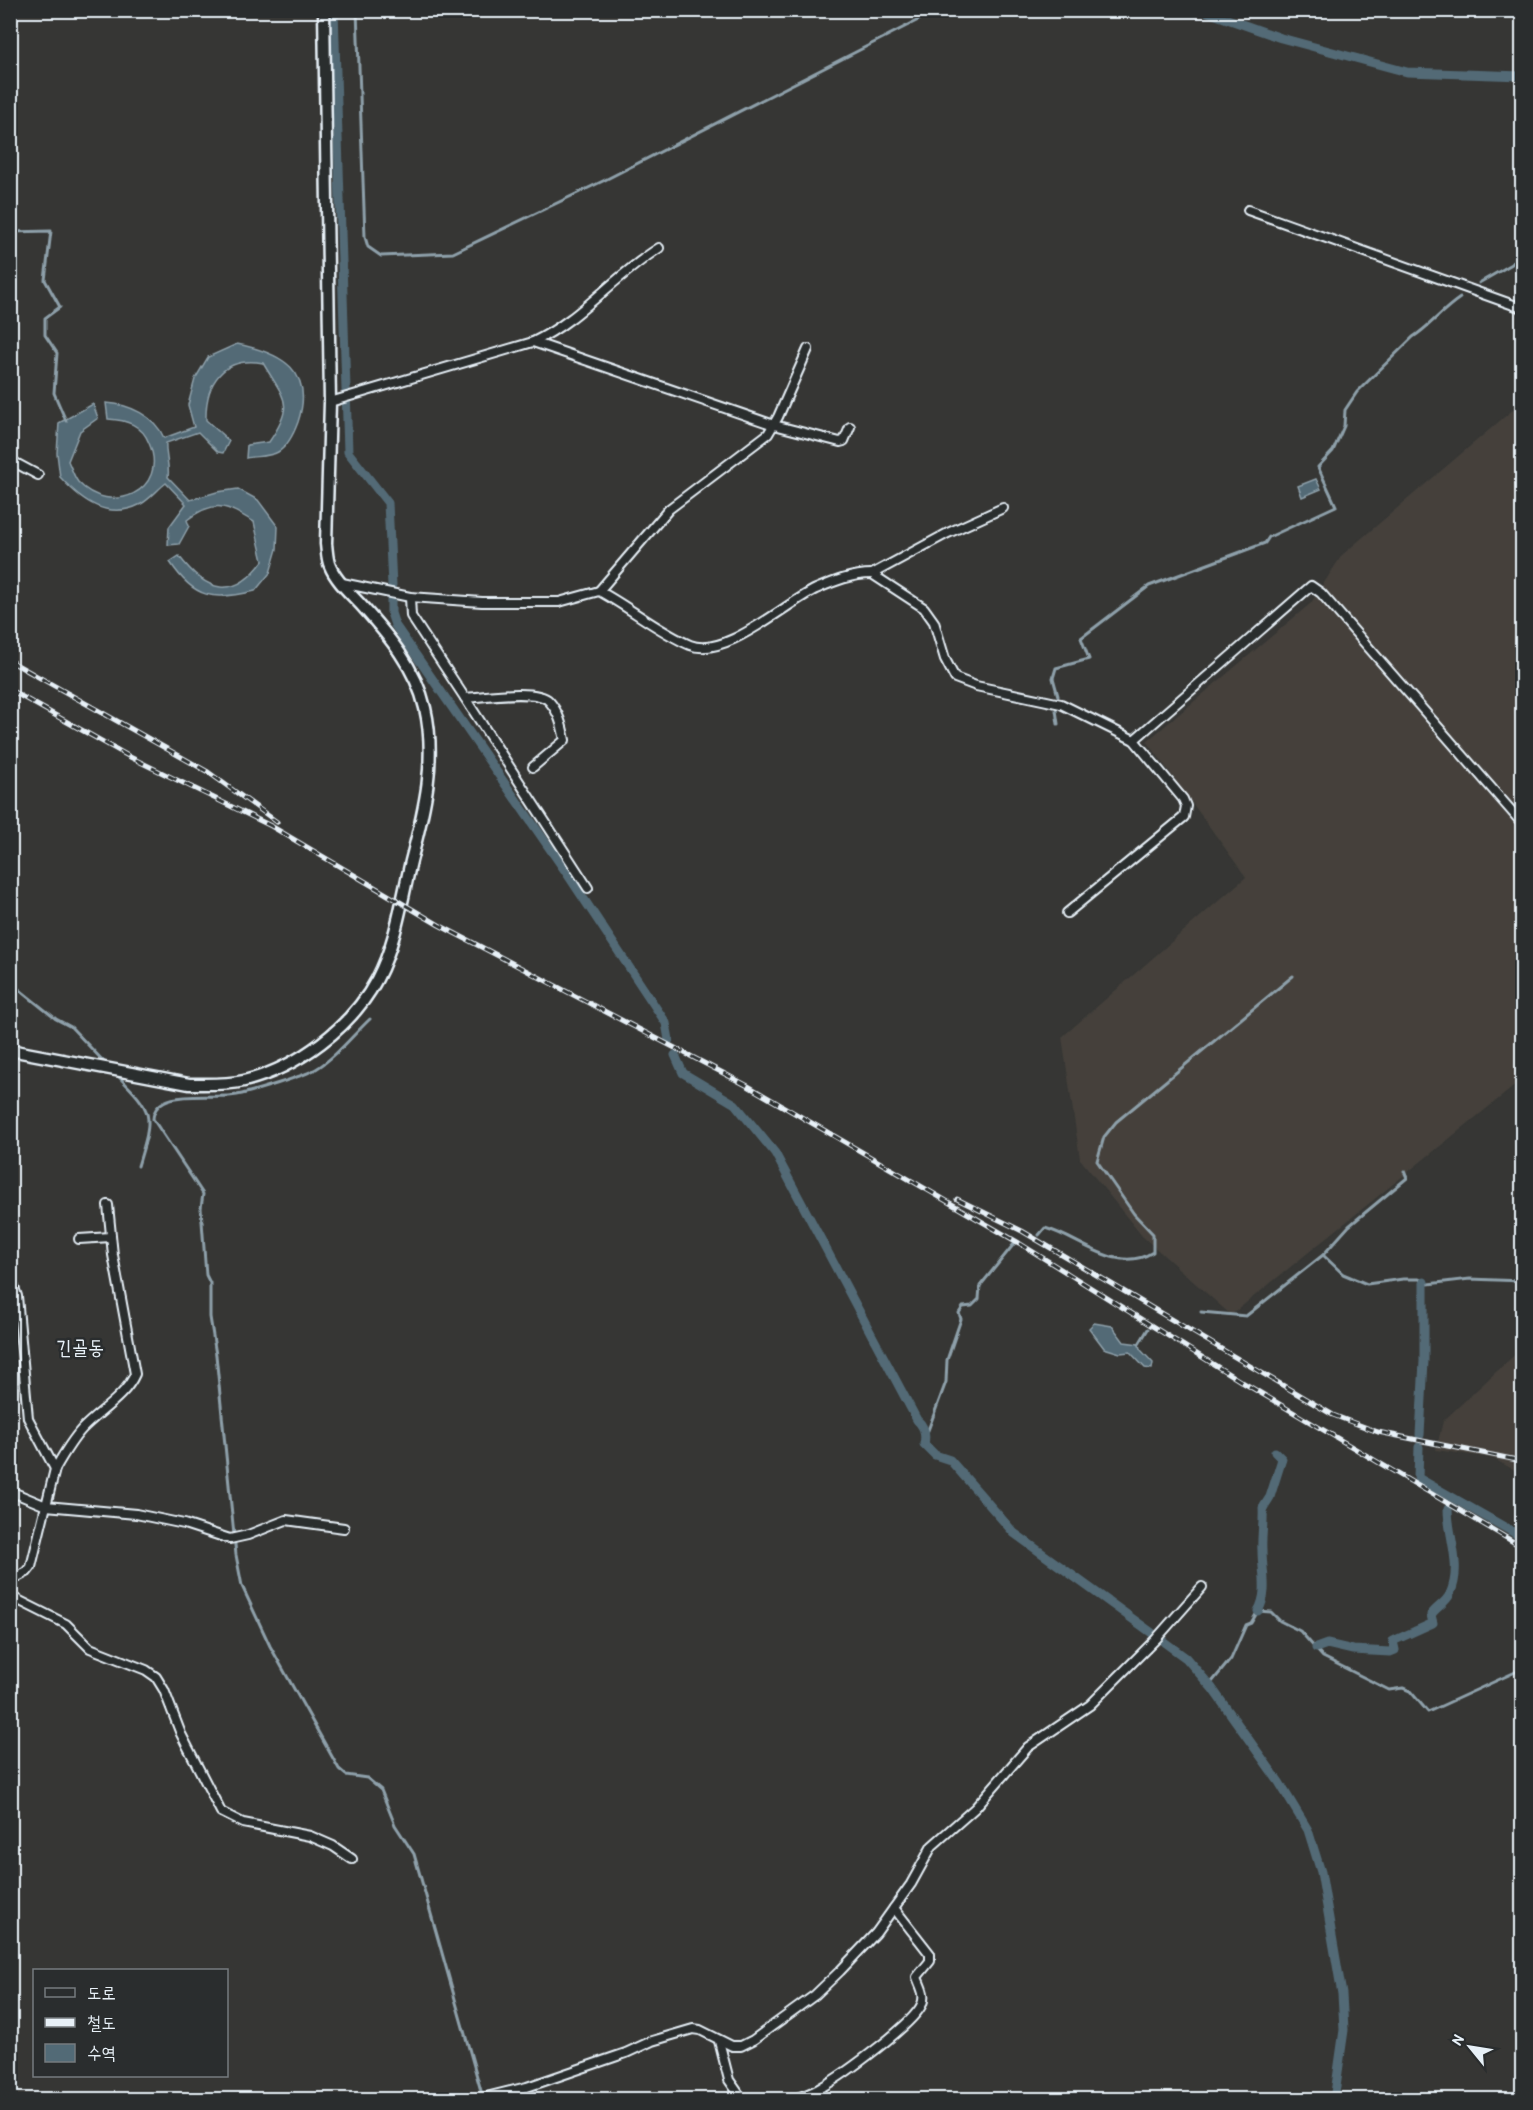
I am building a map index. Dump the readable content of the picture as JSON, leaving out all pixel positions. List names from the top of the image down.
{
  "districts": ["긴골동"],
  "legend": ["도로", "철도", "수역"],
  "north": "top left"
}
